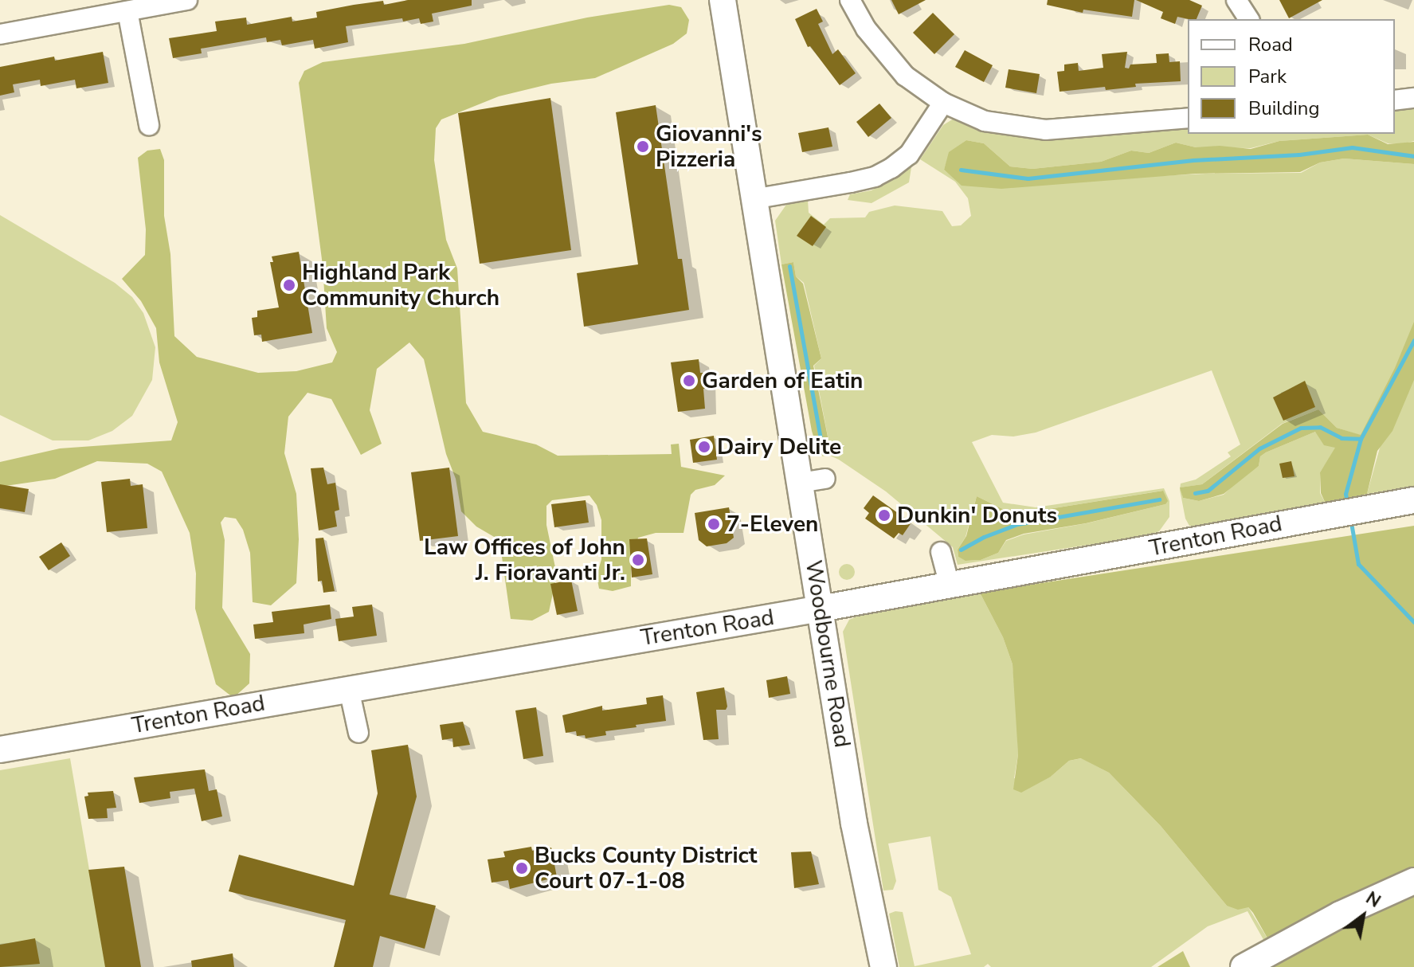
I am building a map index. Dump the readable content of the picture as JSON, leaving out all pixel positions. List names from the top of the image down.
{
  "streets": {
    "main road": ["Trenton Road", "Woodbourne Road"]
  },
  "crossings": [
    ["Trenton Road", "Woodbourne Road"]
  ],
  "places": [
    "Giovanni's Pizzeria",
    "Highland Park Community Church",
    "Garden of Eatin",
    "Dairy Delite",
    "Dunkin' Donuts",
    "7-Eleven",
    "Law Offices of John J. Fioravanti Jr.",
    "Bucks County District Court 07-1-08"
  ],
  "legend": ["Road", "Park", "Building"],
  "north": "top right"
}
